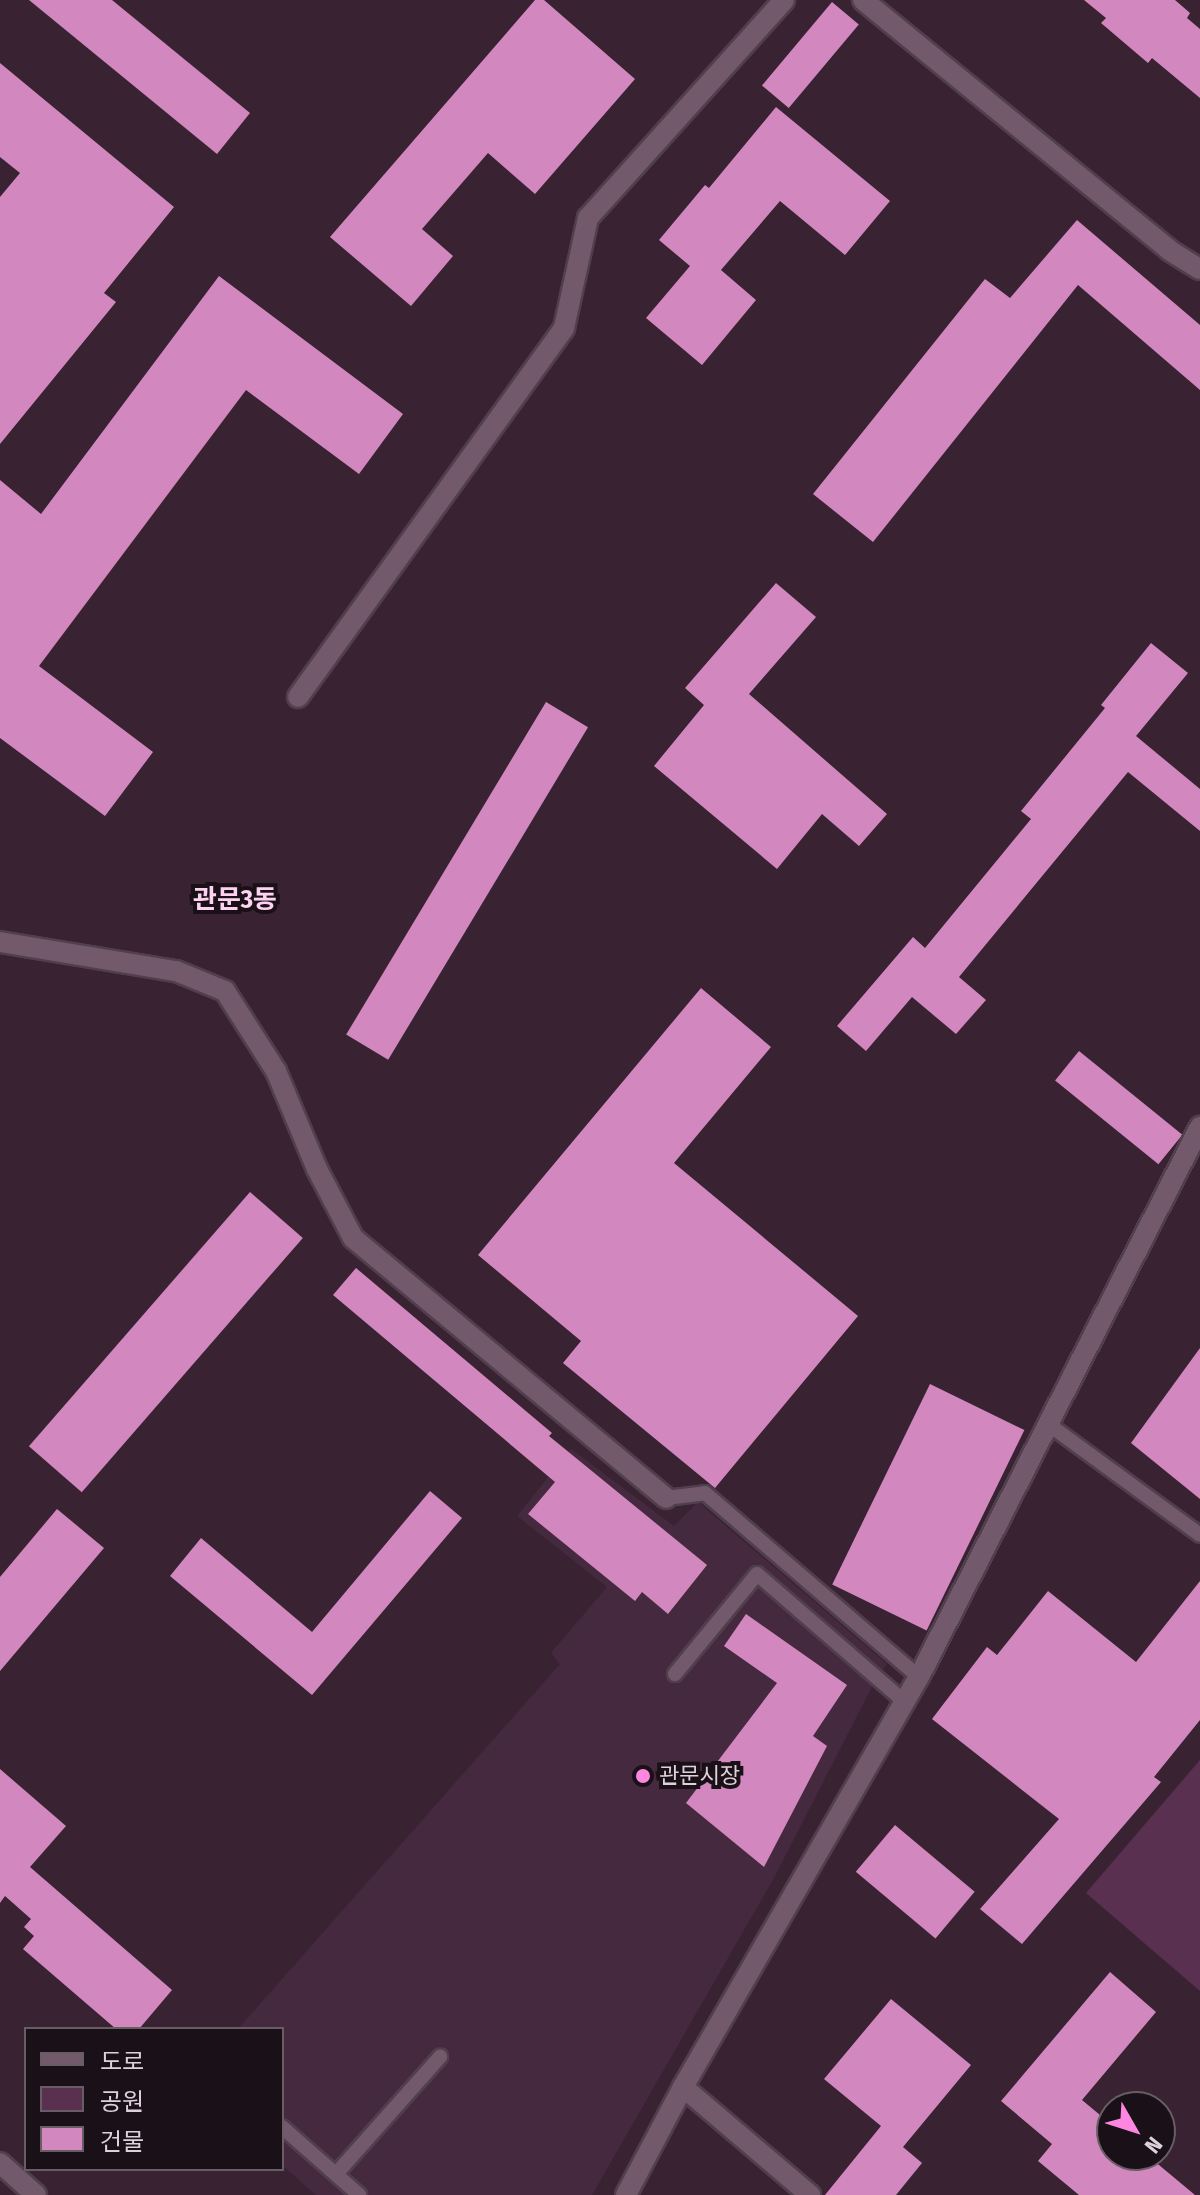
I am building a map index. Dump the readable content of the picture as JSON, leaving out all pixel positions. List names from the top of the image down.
{
  "districts": ["관문3동"],
  "places": ["관문시장"],
  "legend": ["도로", "공원", "건물"],
  "north": "bottom right"
}
